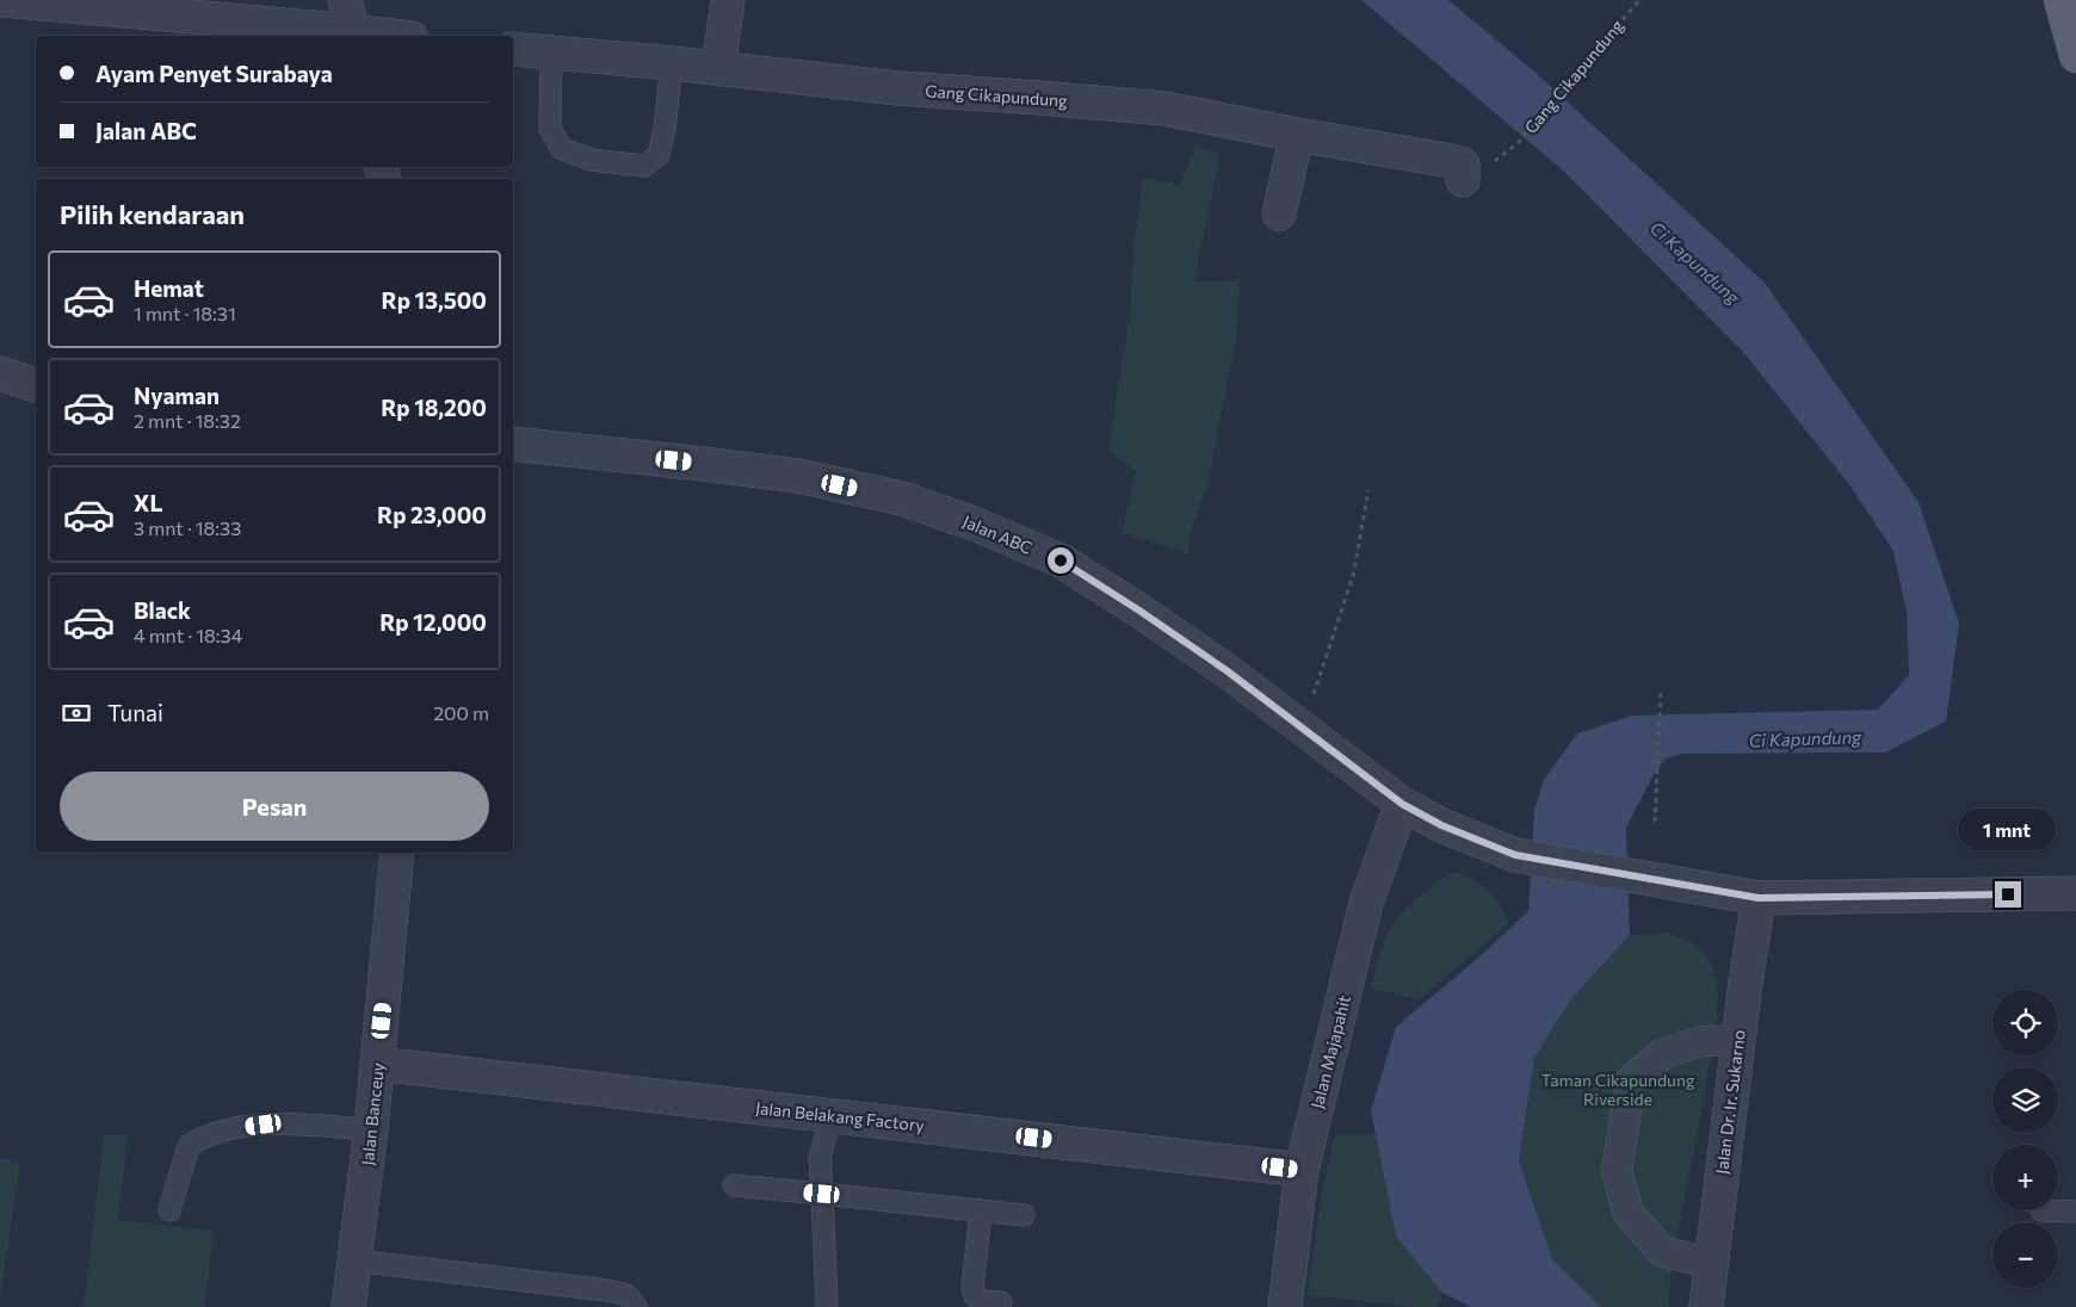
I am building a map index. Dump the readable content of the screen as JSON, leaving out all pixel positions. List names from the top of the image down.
{
  "streets": {
    "street": [
      "Gang Cikapundung",
      "Jalan ABC",
      "Jalan Majapahit",
      "Jalan Dr. Ir. Sukarno",
      "Jalan Banceuy",
      "Jalan Belakang Factory"
    ]
  },
  "crossings": [
    ["Jalan ABC", "Jalan Majapahit"],
    ["Jalan ABC", "Jalan Dr. Ir. Sukarno"],
    ["Jalan Majapahit", "Jalan Belakang Factory"],
    ["Jalan Banceuy", "Jalan Belakang Factory"]
  ],
  "water": ["Ci Kapundung"],
  "parks": ["Taman Cikapundung Riverside"],
  "page": {
    "banner": ["Ayam Penyet Surabaya", "Jalan ABC"],
    "heading": "Pilih kendaraan",
    "list": [
      {
        "name": "Hemat",
        "note": "1 mnt · 18:31",
        "value": "Rp 13,500"
      },
      {
        "name": "Nyaman",
        "note": "2 mnt · 18:32",
        "value": "Rp 18,200"
      },
      {
        "name": "XL",
        "note": "3 mnt · 18:33",
        "value": "Rp 23,000"
      },
      {
        "name": "Black",
        "note": "4 mnt · 18:34",
        "value": "Rp 12,000"
      }
    ],
    "pay": ["Tunai", "200 m"],
    "buttons": "Pesan",
    "bubble": "1 mnt",
    "map_buttons": ["+", "−"]
  }
}
